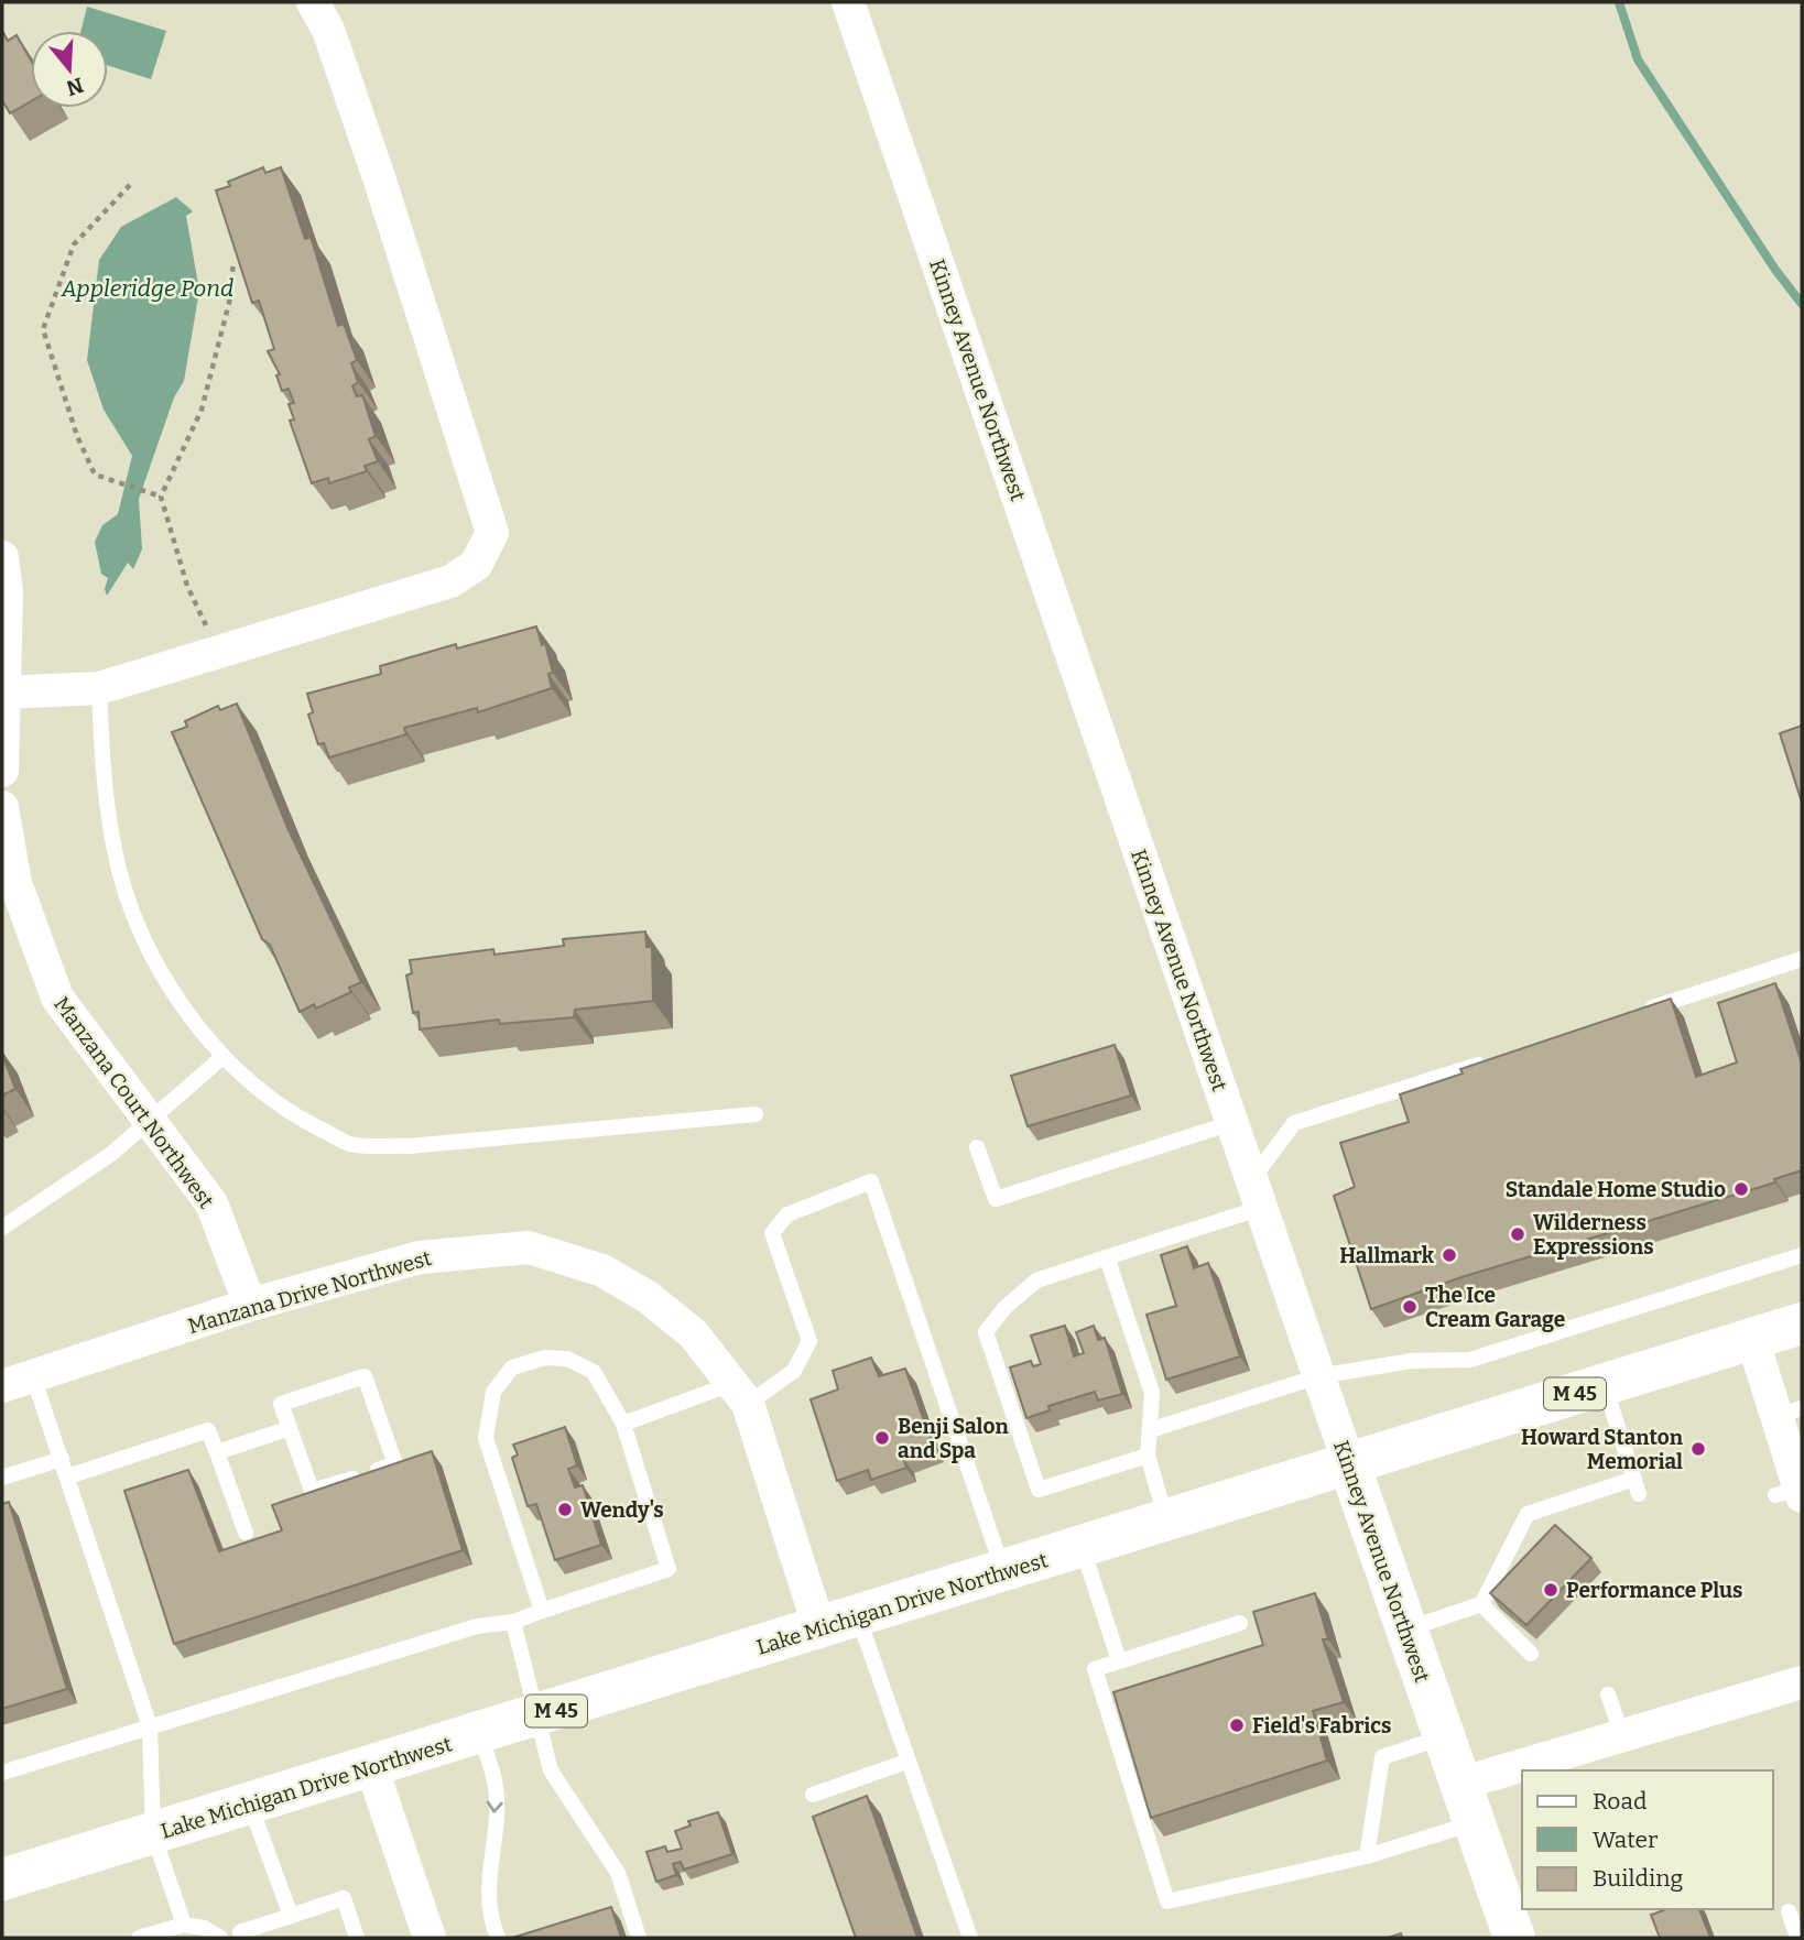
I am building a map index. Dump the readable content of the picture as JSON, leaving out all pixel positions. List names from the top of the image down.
{
  "streets": {
    "main road": ["Kinney Avenue Northwest", "M 45", "Lake Michigan Drive Northwest"],
    "street": ["Manzana Court Northwest", "Manzana Drive Northwest"]
  },
  "crossings": [
    ["Kinney Avenue Northwest", "Lake Michigan Drive Northwest"],
    ["Manzana Court Northwest", "Manzana Drive Northwest"],
    ["Manzana Drive Northwest", "Lake Michigan Drive Northwest"]
  ],
  "water": ["Appleridge Pond"],
  "places": [
    "Standale Home Studio",
    "Wilderness Expressions",
    "Hallmark",
    "The Ice Cream Garage",
    "Benji Salon and Spa",
    "Howard Stanton Memorial",
    "Wendy's",
    "Performance Plus",
    "Field's Fabrics"
  ],
  "legend": ["Road", "Water", "Building"],
  "north": "bottom"
}
